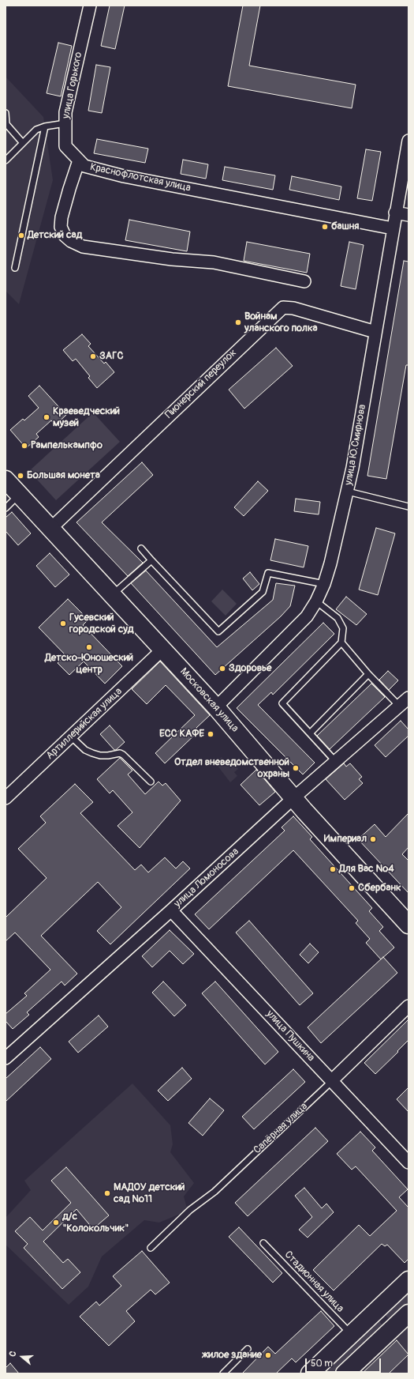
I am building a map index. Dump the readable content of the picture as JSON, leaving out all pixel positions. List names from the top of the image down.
{
  "streets": {
    "main road": ["Московская улица"],
    "street": [
      "улица Горького",
      "Краснофлотская улица",
      "Пионерский переулок",
      "улица Ю.Смирнова",
      "Артиллерийская улица",
      "улица Ломоносова",
      "улица Пушкина",
      "Сапёрная улица"
    ],
    "lane": ["Стадионная улица"]
  },
  "crossings": [
    ["улица Горького", "Краснофлотская улица"],
    ["Краснофлотская улица", "улица Ю.Смирнова"],
    ["Пионерский переулок", "улица Ю.Смирнова"],
    ["Пионерский переулок", "Московская улица"],
    ["улица Ю.Смирнова", "Московская улица"],
    ["Московская улица", "Артиллерийская улица"],
    ["Московская улица", "улица Ломоносова"],
    ["улица Ломоносова", "улица Пушкина"],
    ["улица Пушкина", "Сапёрная улица"]
  ],
  "places": [
    "башня",
    "Детский сад",
    "Войнам уланского полка",
    "ЗАГС",
    "Краеведческий музей",
    "Рампелькампфо",
    "Большая монета",
    "Гусевский городской суд",
    "Детско-Юношеский центр",
    "Здоровье",
    "ЕСС КАФЕ",
    "Отдел вневедомственной охраны",
    "Империал",
    "Для Вас №4",
    "Сбербанк",
    "МАДОУ детский сад №11",
    "д/с \"Колокольчик\"",
    "жилое здание"
  ],
  "scale_bar": "50 m",
  "north": "left"
}
